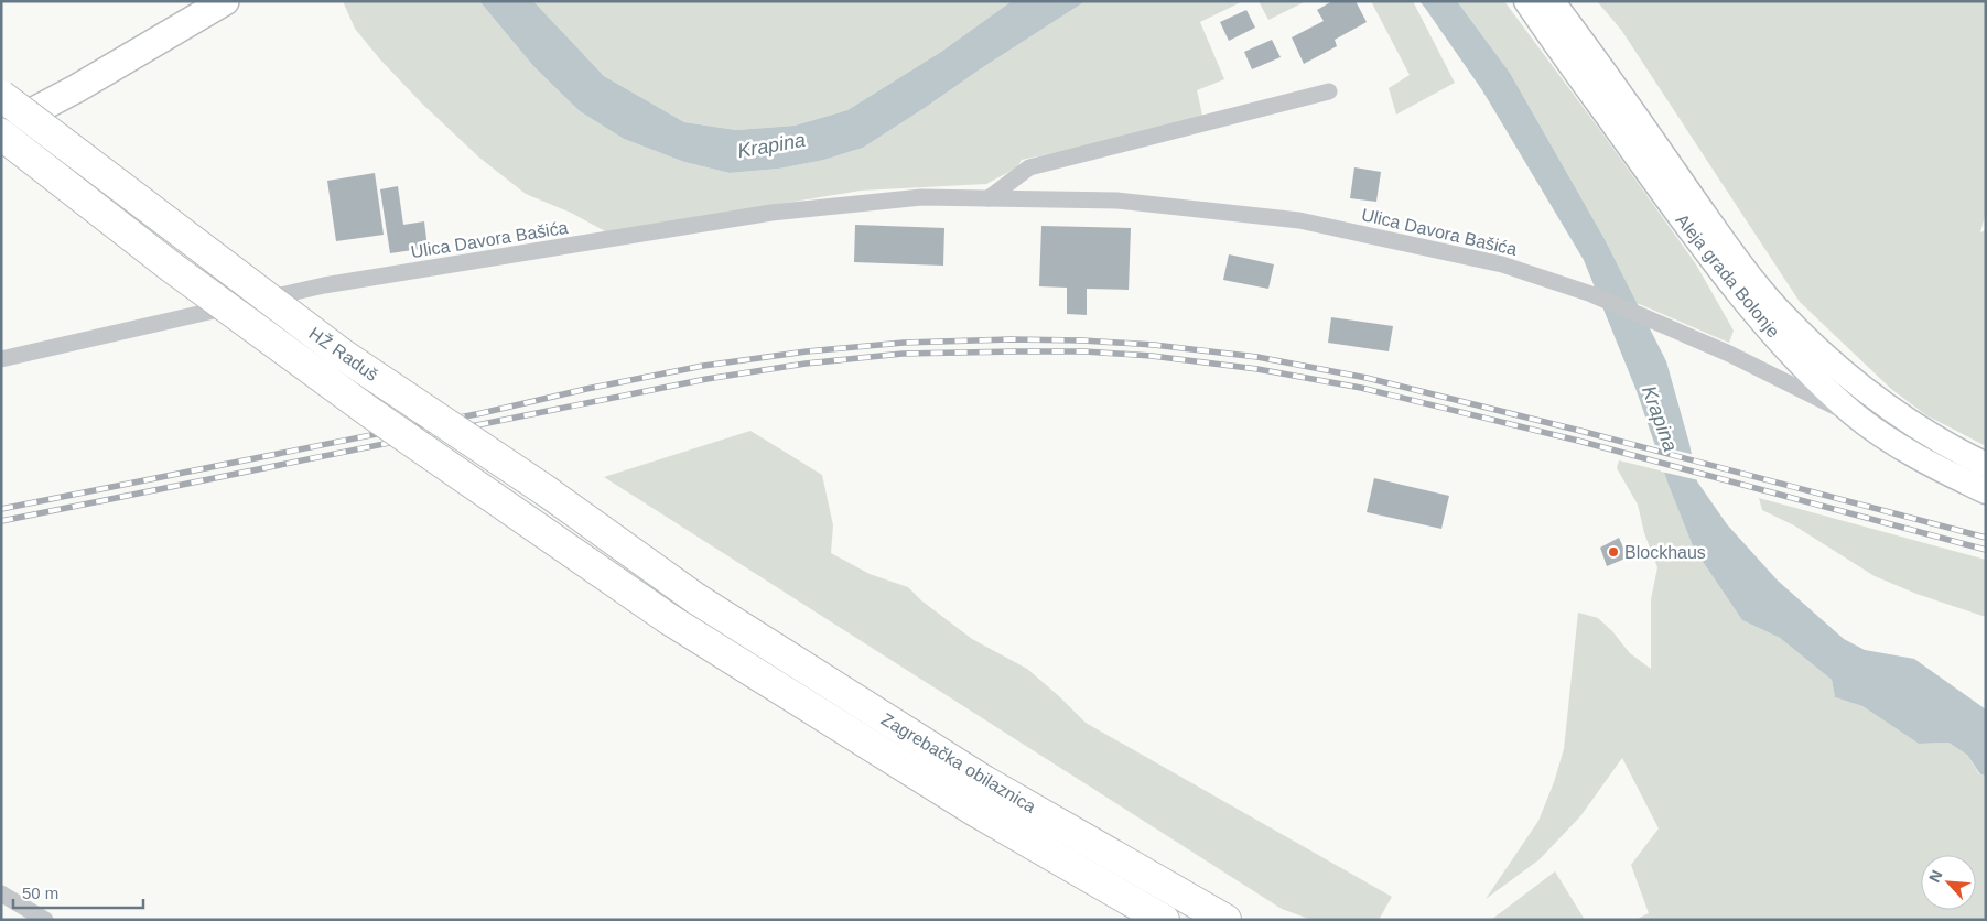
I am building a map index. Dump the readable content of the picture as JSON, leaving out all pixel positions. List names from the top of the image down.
{
  "streets": {
    "highway": ["HŽ Raduš", "Zagrebačka obilaznica"],
    "main road": ["Aleja grada Bolonje"],
    "street": ["Ulica Davora Bašića"]
  },
  "crossings": [
    ["Ulica Davora Bašića", "Aleja grada Bolonje"],
    ["HŽ Raduš", "Zagrebačka obilaznica"]
  ],
  "water": ["Krapina"],
  "places": ["Blockhaus"],
  "scale_bar": "50 m",
  "north": "top left"
}
